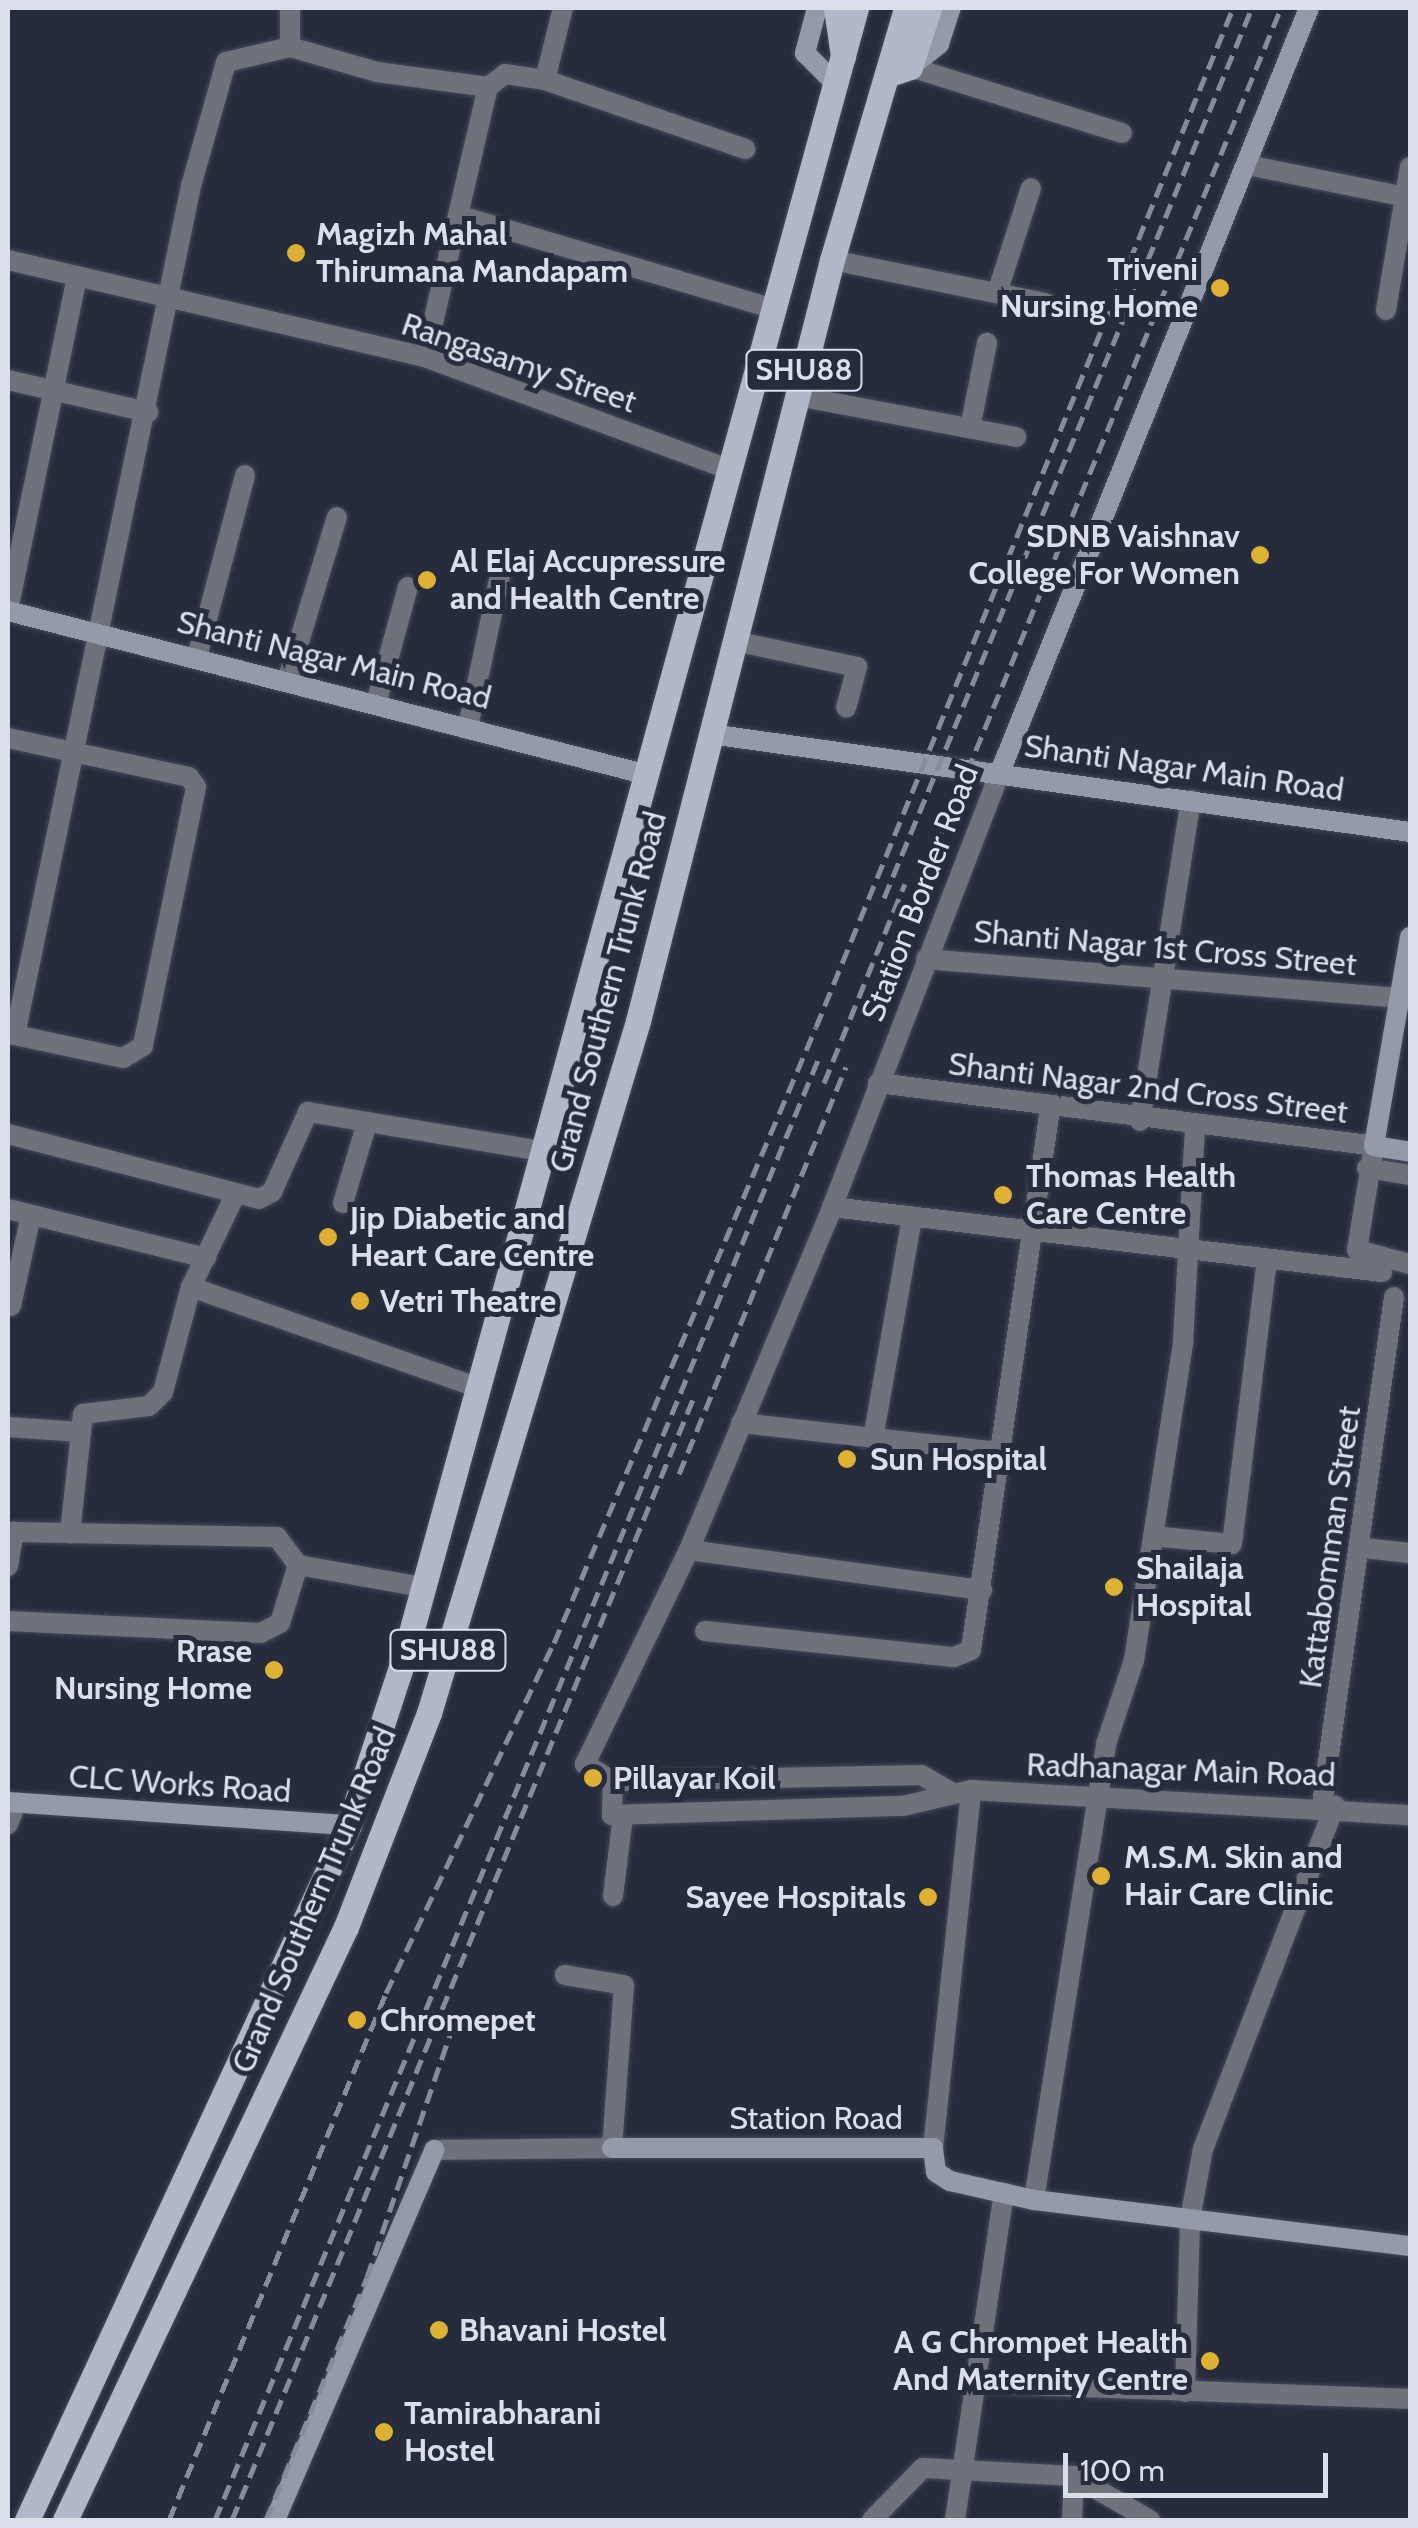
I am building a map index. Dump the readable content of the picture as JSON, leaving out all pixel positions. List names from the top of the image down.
{
  "streets": {
    "main road": ["SHU88", "Grand Southern Trunk Road"],
    "street": [
      "Rangasamy Street",
      "Shanti Nagar Main Road",
      "Station Border Road",
      "Shanti Nagar 1st Cross Street",
      "Shanti Nagar 2nd Cross Street",
      "Kattabomman Street",
      "Radhanagar Main Road",
      "CLC Works Road",
      "Station Road"
    ]
  },
  "crossings": [
    ["Rangasamy Street", "Grand Southern Trunk Road"],
    ["Shanti Nagar Main Road", "Station Border Road"],
    ["Shanti Nagar Main Road", "Grand Southern Trunk Road"],
    ["Station Border Road", "Shanti Nagar 1st Cross Street"],
    ["Station Border Road", "Shanti Nagar 2nd Cross Street"],
    ["Grand Southern Trunk Road", "CLC Works Road"],
    ["Kattabomman Street", "Radhanagar Main Road"],
    ["Kattabomman Street", "Station Road"]
  ],
  "places": [
    "Magizh Mahal Thirumana Mandapam",
    "Triveni Nursing Home",
    "SDNB Vaishnav College For Women",
    "Al Elaj Accupressure and Health Centre",
    "Thomas Health Care Centre",
    "Jip Diabetic and Heart Care Centre",
    "Vetri Theatre",
    "Sun Hospital",
    "Shailaja Hospital",
    "Rrase Nursing Home",
    "Pillayar Koil",
    "M.S.M. Skin and Hair Care Clinic",
    "Sayee Hospitals",
    "Chromepet",
    "Bhavani Hostel",
    "A G Chrompet Health And Maternity Centre",
    "Tamirabharani Hostel"
  ],
  "scale_bar": "100 m"
}
